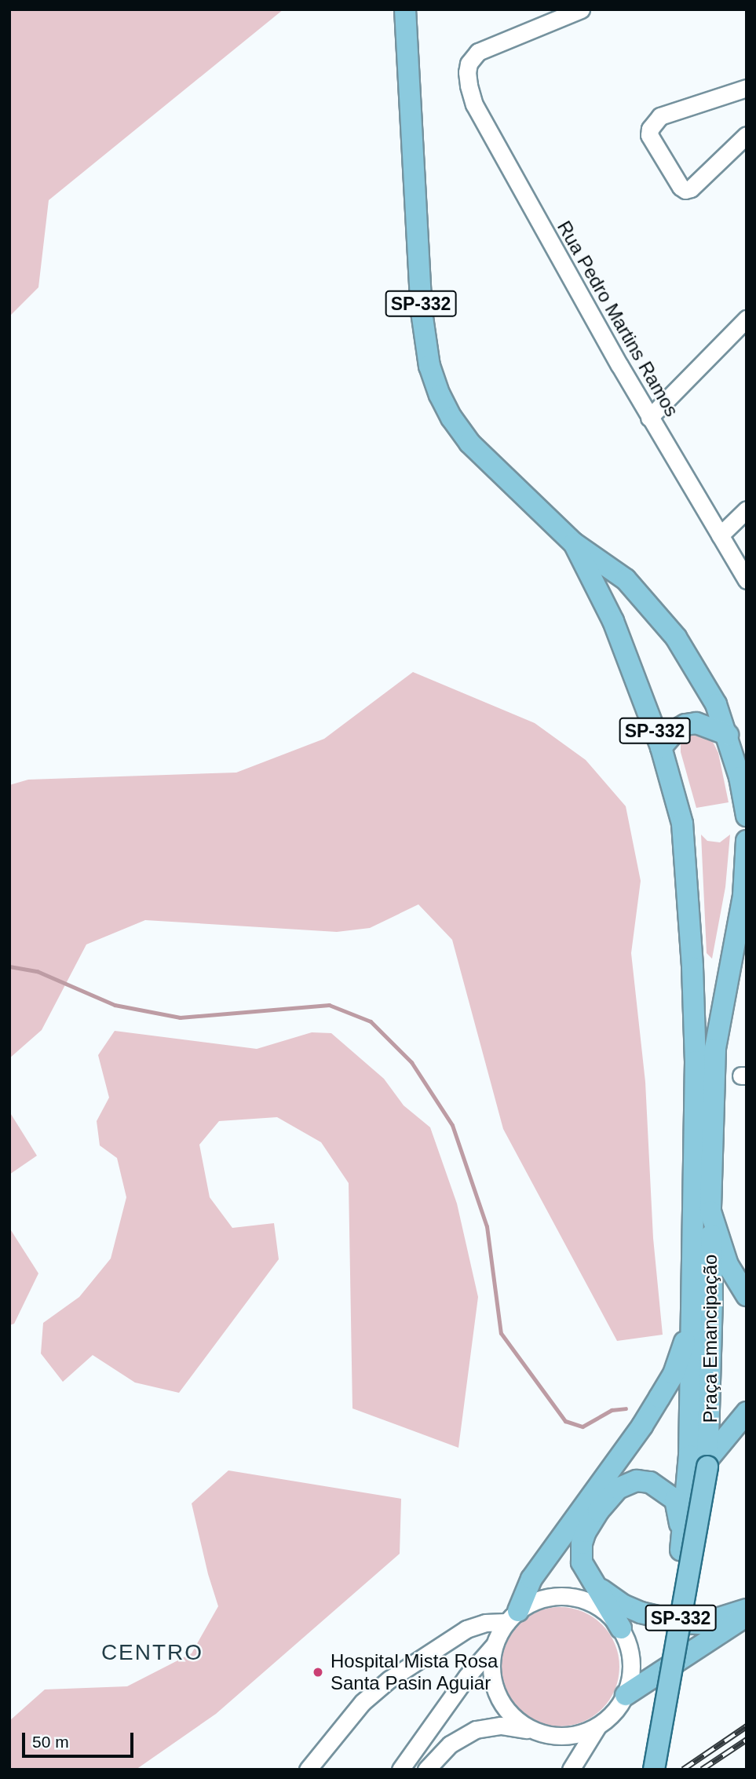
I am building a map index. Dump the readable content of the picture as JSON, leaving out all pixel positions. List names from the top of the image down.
{
  "streets": {
    "main road": ["SP-332", "Praça Emancipação"],
    "street": ["Rua Pedro Martins Ramos"]
  },
  "crossings": [
    ["SP-332", "Praça Emancipação"]
  ],
  "districts": ["CENTRO"],
  "places": ["Hospital Mista Rosa Santa Pasin Aguiar"],
  "scale_bar": "50 m"
}
